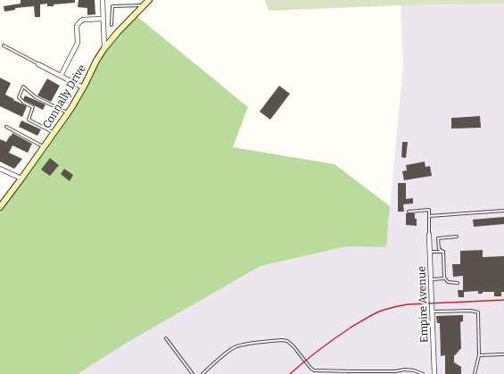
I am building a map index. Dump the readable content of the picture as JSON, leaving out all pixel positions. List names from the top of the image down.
{
  "streets": {
    "street": ["Connally Drive", "Empire Avenue"]
  }
}
